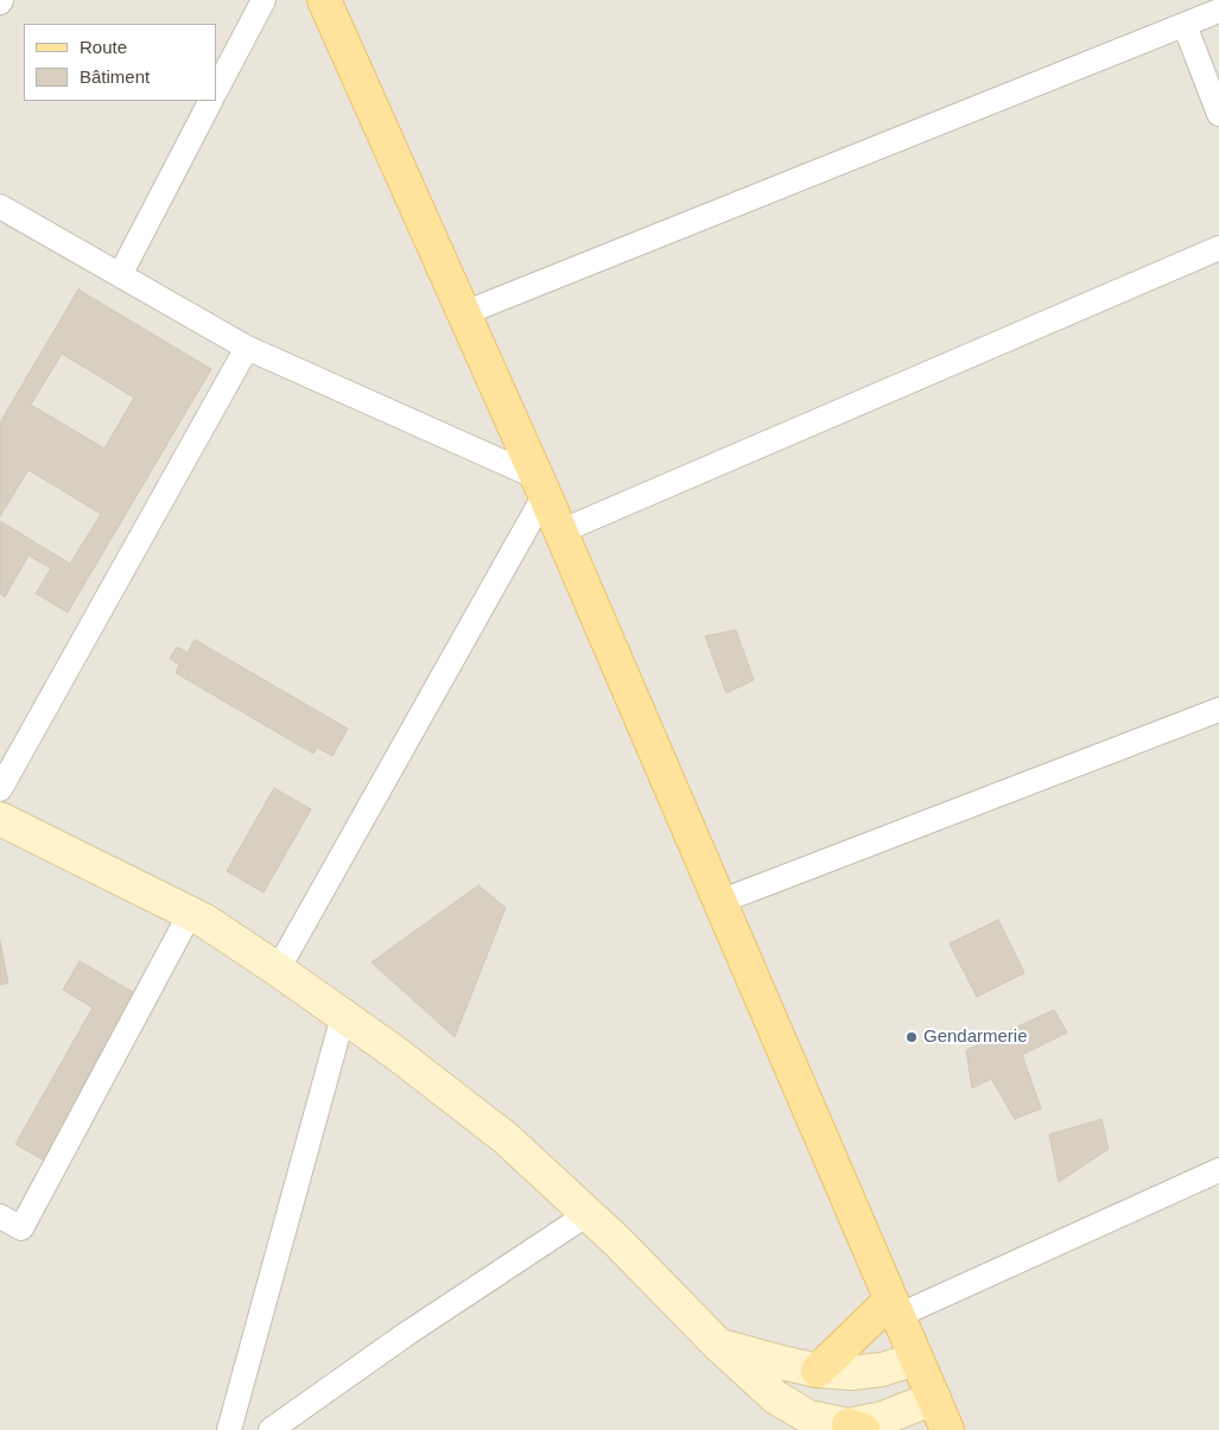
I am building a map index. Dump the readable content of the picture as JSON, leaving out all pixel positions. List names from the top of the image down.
{
  "places": ["Gendarmerie"],
  "legend": ["Route", "Bâtiment"]
}
